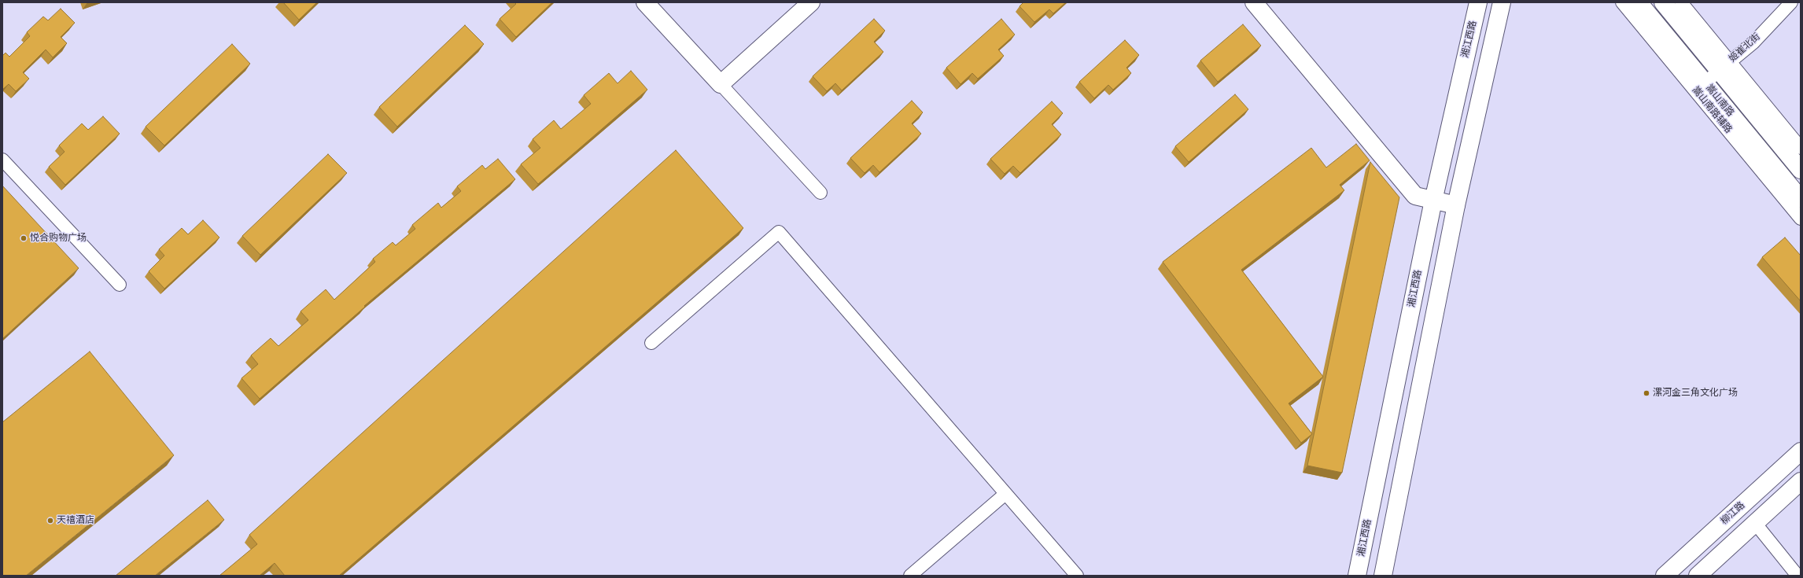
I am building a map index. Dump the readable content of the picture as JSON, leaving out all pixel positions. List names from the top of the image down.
{
  "streets": {
    "main road": ["湘江西路", "嵩山南路", "柳江路"],
    "street": ["姬崔北街", "嵩山南路辅路"]
  },
  "crossings": [
    ["姬崔北街", "嵩山南路"],
    ["姬崔北街", "嵩山南路辅路"],
    ["嵩山南路", "嵩山南路辅路"]
  ],
  "places": ["悦合购物广场", "漯河金三角文化广场", "天禧酒店"]
}
